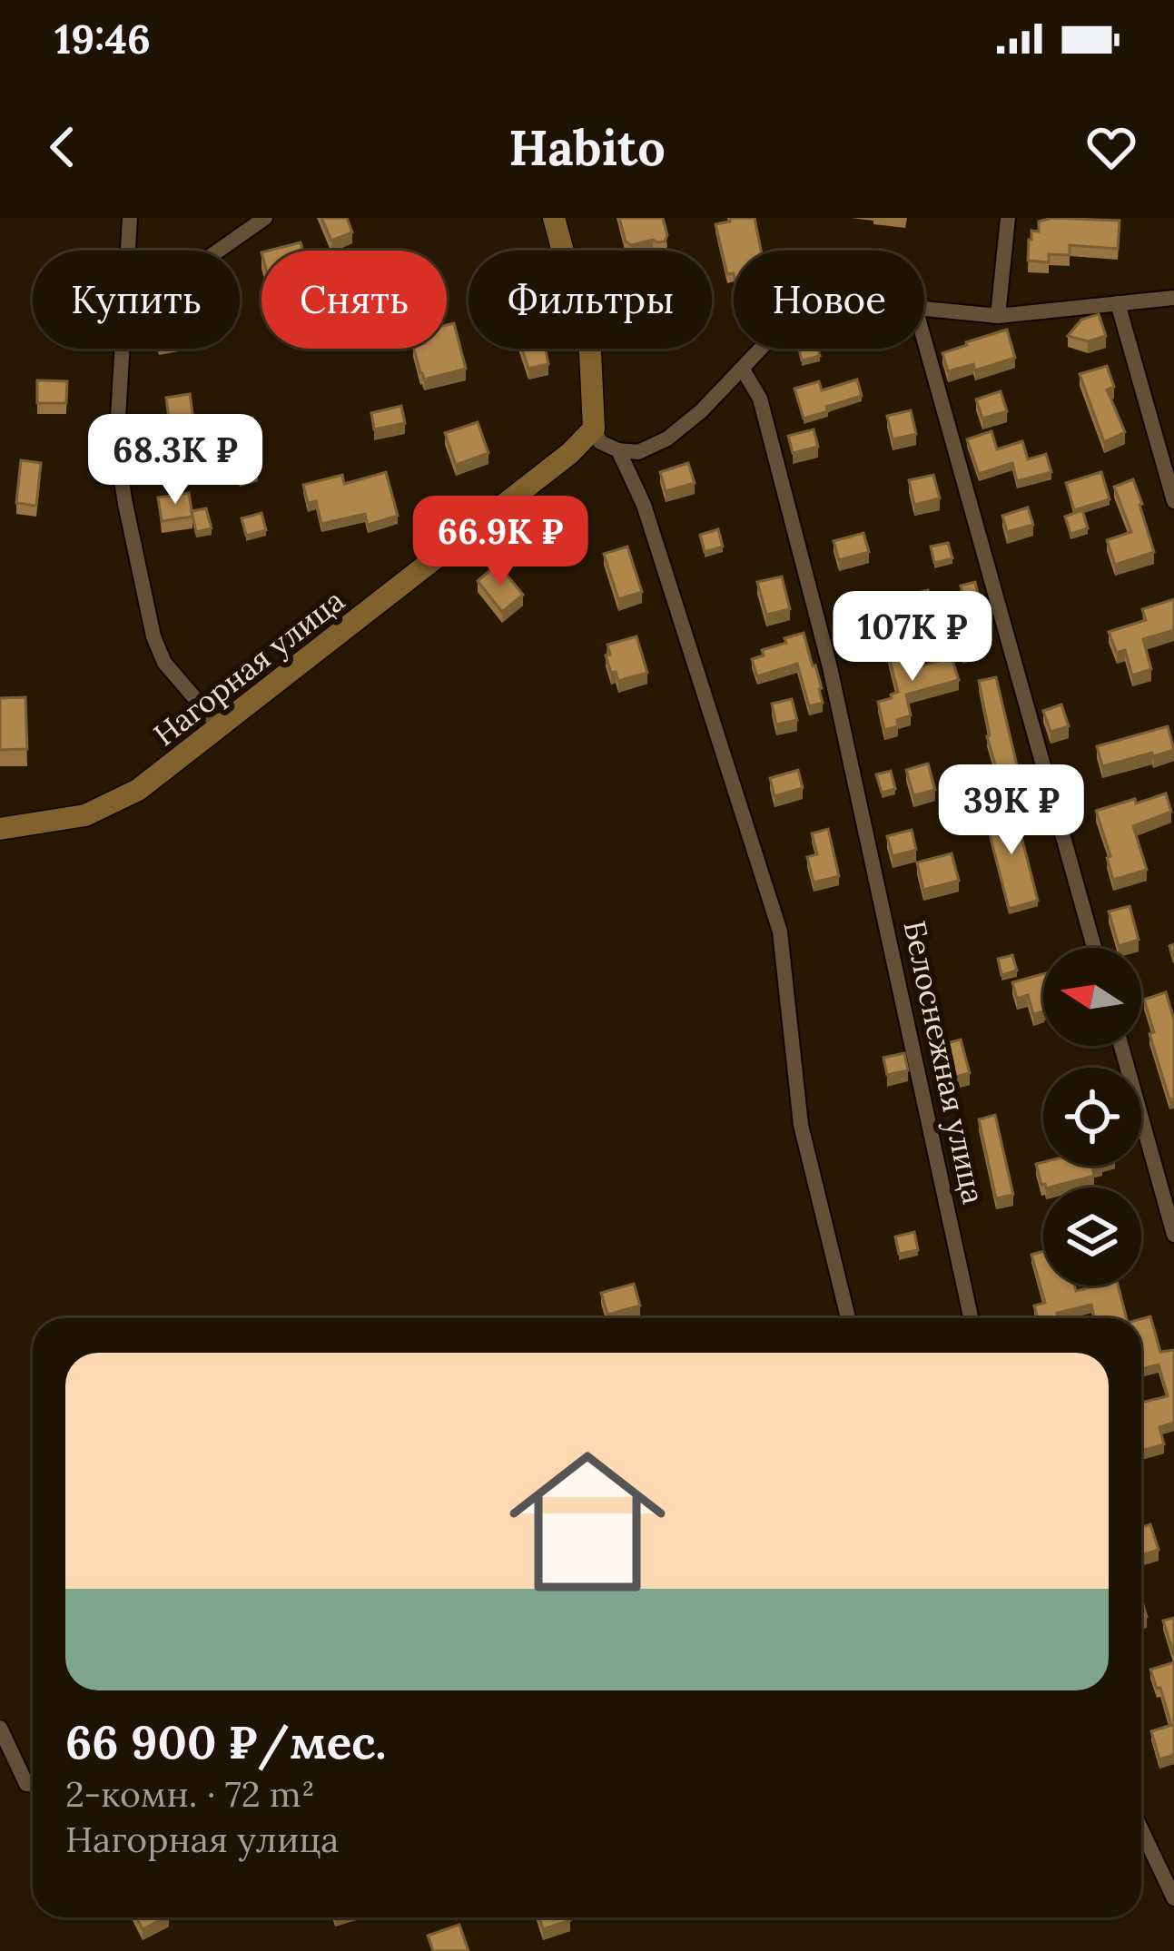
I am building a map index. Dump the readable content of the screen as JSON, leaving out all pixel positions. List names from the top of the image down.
{
  "streets": {
    "street": ["Нагорная улица", "Белоснежная улица"]
  },
  "north": "left",
  "page": {
    "status": "19:46",
    "header": "Habito",
    "chip": [
      "Купить",
      "Снять",
      "Фильтры",
      "Новое"
    ],
    "price": [
      "68.3K ₽",
      "66.9K ₽",
      "107K ₽",
      "39K ₽"
    ],
    "list": [
      {
        "name": "66 900 ₽/мес.",
        "note": "2-комн. · 72 m² · Нагорная улица"
      }
    ]
  }
}
